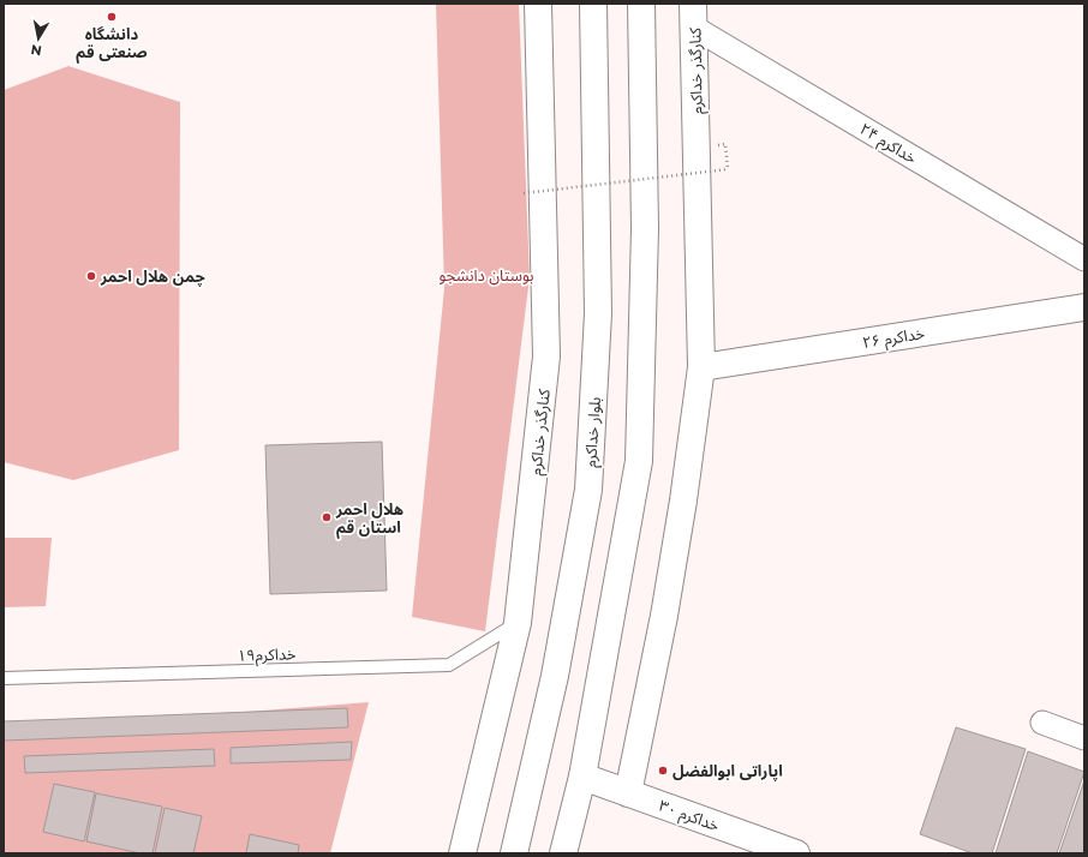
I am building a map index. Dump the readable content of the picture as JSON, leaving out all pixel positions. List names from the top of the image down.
{
  "streets": {
    "main road": [
      "کنارگذر خداکرم",
      "۲۶ خداکرم",
      "بلوار خداکرم",
      "خداکرم ۳۰"
    ],
    "street": ["۲۴ خداکرم"],
    "lane": ["۱۹خداکرم"]
  },
  "crossings": [
    ["کنارگذر خداکرم", "۲۴ خداکرم"],
    ["کنارگذر خداکرم", "۲۶ خداکرم"],
    ["کنارگذر خداکرم", "۱۹خداکرم"],
    ["کنارگذر خداکرم", "خداکرم ۳۰"]
  ],
  "parks": ["بوستان دانشجو"],
  "places": [
    "دانشگاه صنعتی قم",
    "چمن هلال احمر",
    "هلال احمر استان قم",
    "اپاراتی ابوالفضل"
  ],
  "north": "bottom"
}
